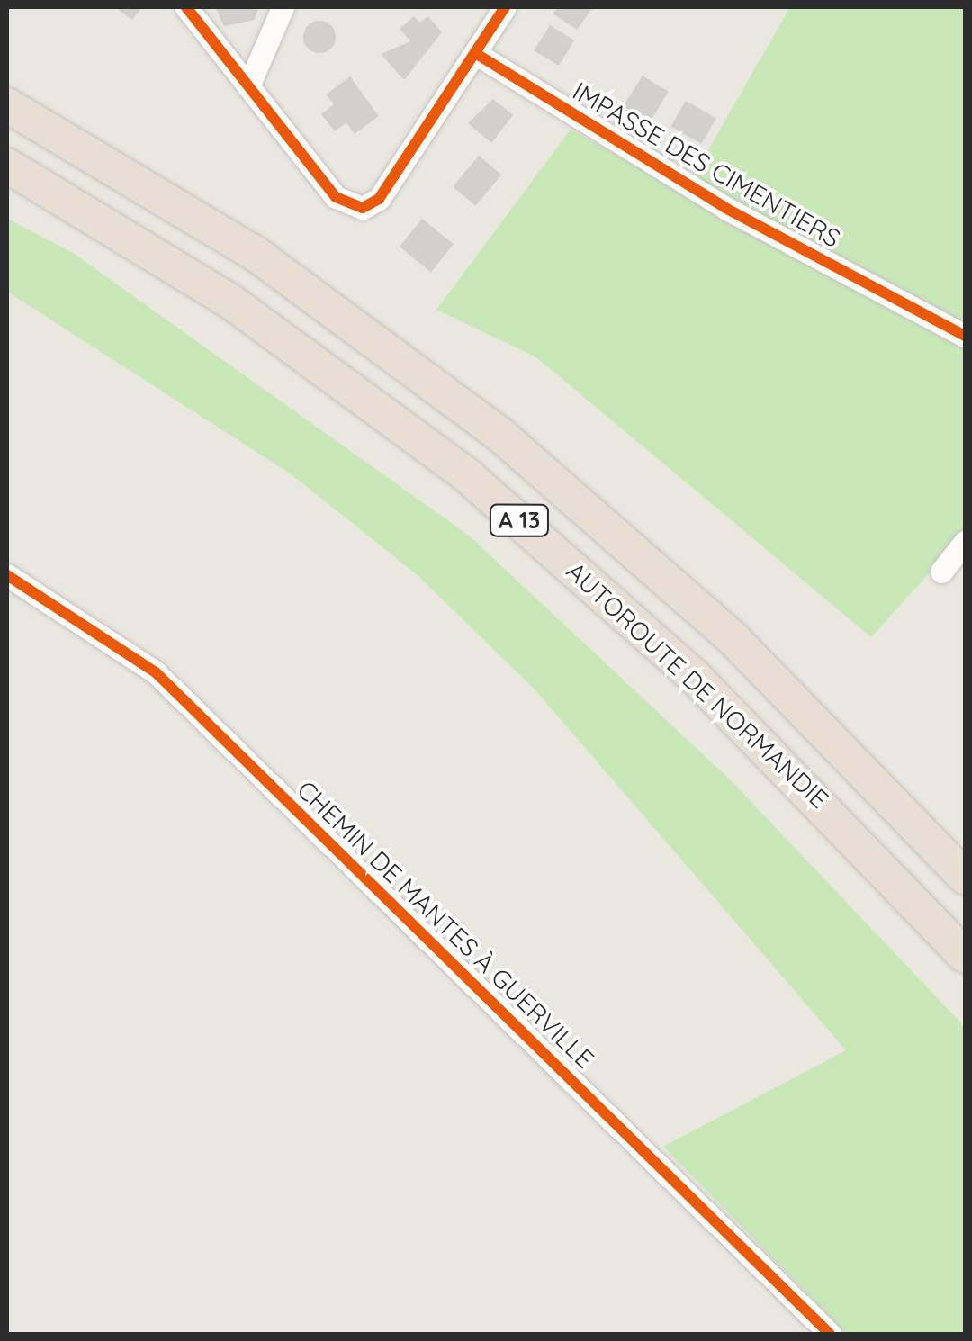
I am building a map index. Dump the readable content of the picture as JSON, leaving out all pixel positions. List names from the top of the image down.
{
  "streets": {
    "highway": ["A 13", "AUTOROUTE DE NORMANDIE"],
    "street": ["IMPASSE DES CIMENTIERS", "CHEMIN DE MANTES À GUERVILLE"]
  }
}
